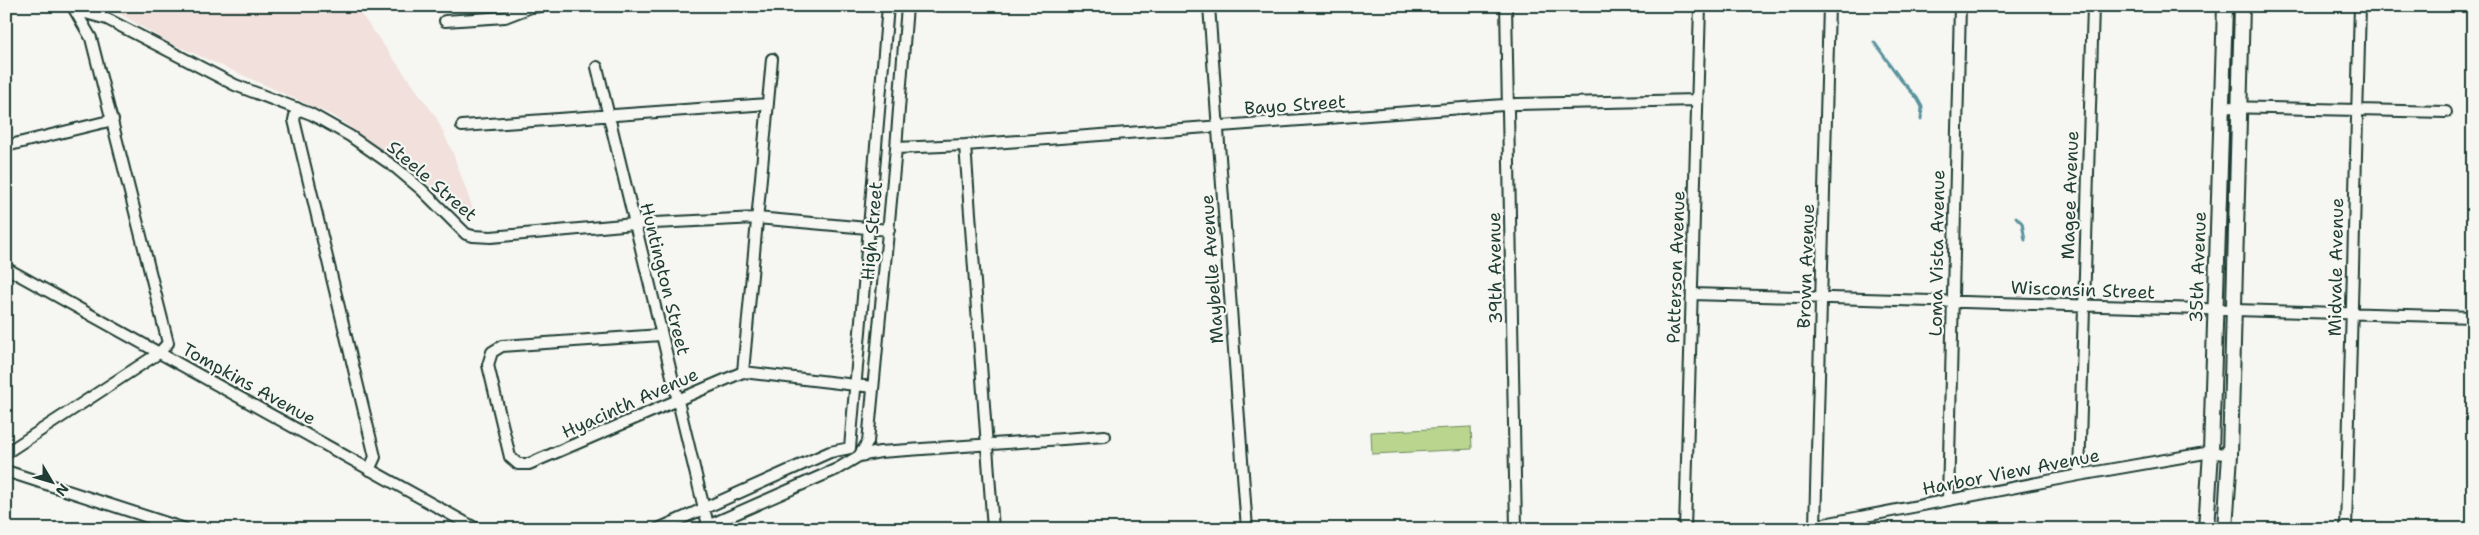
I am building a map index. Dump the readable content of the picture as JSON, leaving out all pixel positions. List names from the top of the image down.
{
  "streets": {
    "main road": ["35th Avenue"],
    "street": [
      "Bayo Street",
      "Steele Street",
      "Magee Avenue",
      "High Street",
      "Loma Vista Avenue",
      "Brown Avenue",
      "Patterson Avenue",
      "Midvale Avenue",
      "39th Avenue",
      "Maybelle Avenue",
      "Huntington Street",
      "Wisconsin Street",
      "Tompkins Avenue",
      "Hyacinth Avenue",
      "Harbor View Avenue"
    ]
  },
  "crossings": [
    ["Bayo Street", "High Street"],
    ["Bayo Street", "Patterson Avenue"],
    ["Bayo Street", "39th Avenue"],
    ["Bayo Street", "Maybelle Avenue"],
    ["Steele Street", "High Street"],
    ["Steele Street", "Huntington Street"],
    ["Magee Avenue", "Wisconsin Street"],
    ["Magee Avenue", "Harbor View Avenue"],
    ["High Street", "Hyacinth Avenue"],
    ["Loma Vista Avenue", "Wisconsin Street"],
    ["Loma Vista Avenue", "Harbor View Avenue"],
    ["Brown Avenue", "Wisconsin Street"],
    ["Brown Avenue", "Harbor View Avenue"],
    ["Patterson Avenue", "Wisconsin Street"],
    ["35th Avenue", "Wisconsin Street"],
    ["35th Avenue", "Harbor View Avenue"],
    ["Midvale Avenue", "Wisconsin Street"],
    ["Huntington Street", "Hyacinth Avenue"]
  ],
  "north": "bottom right"
}
